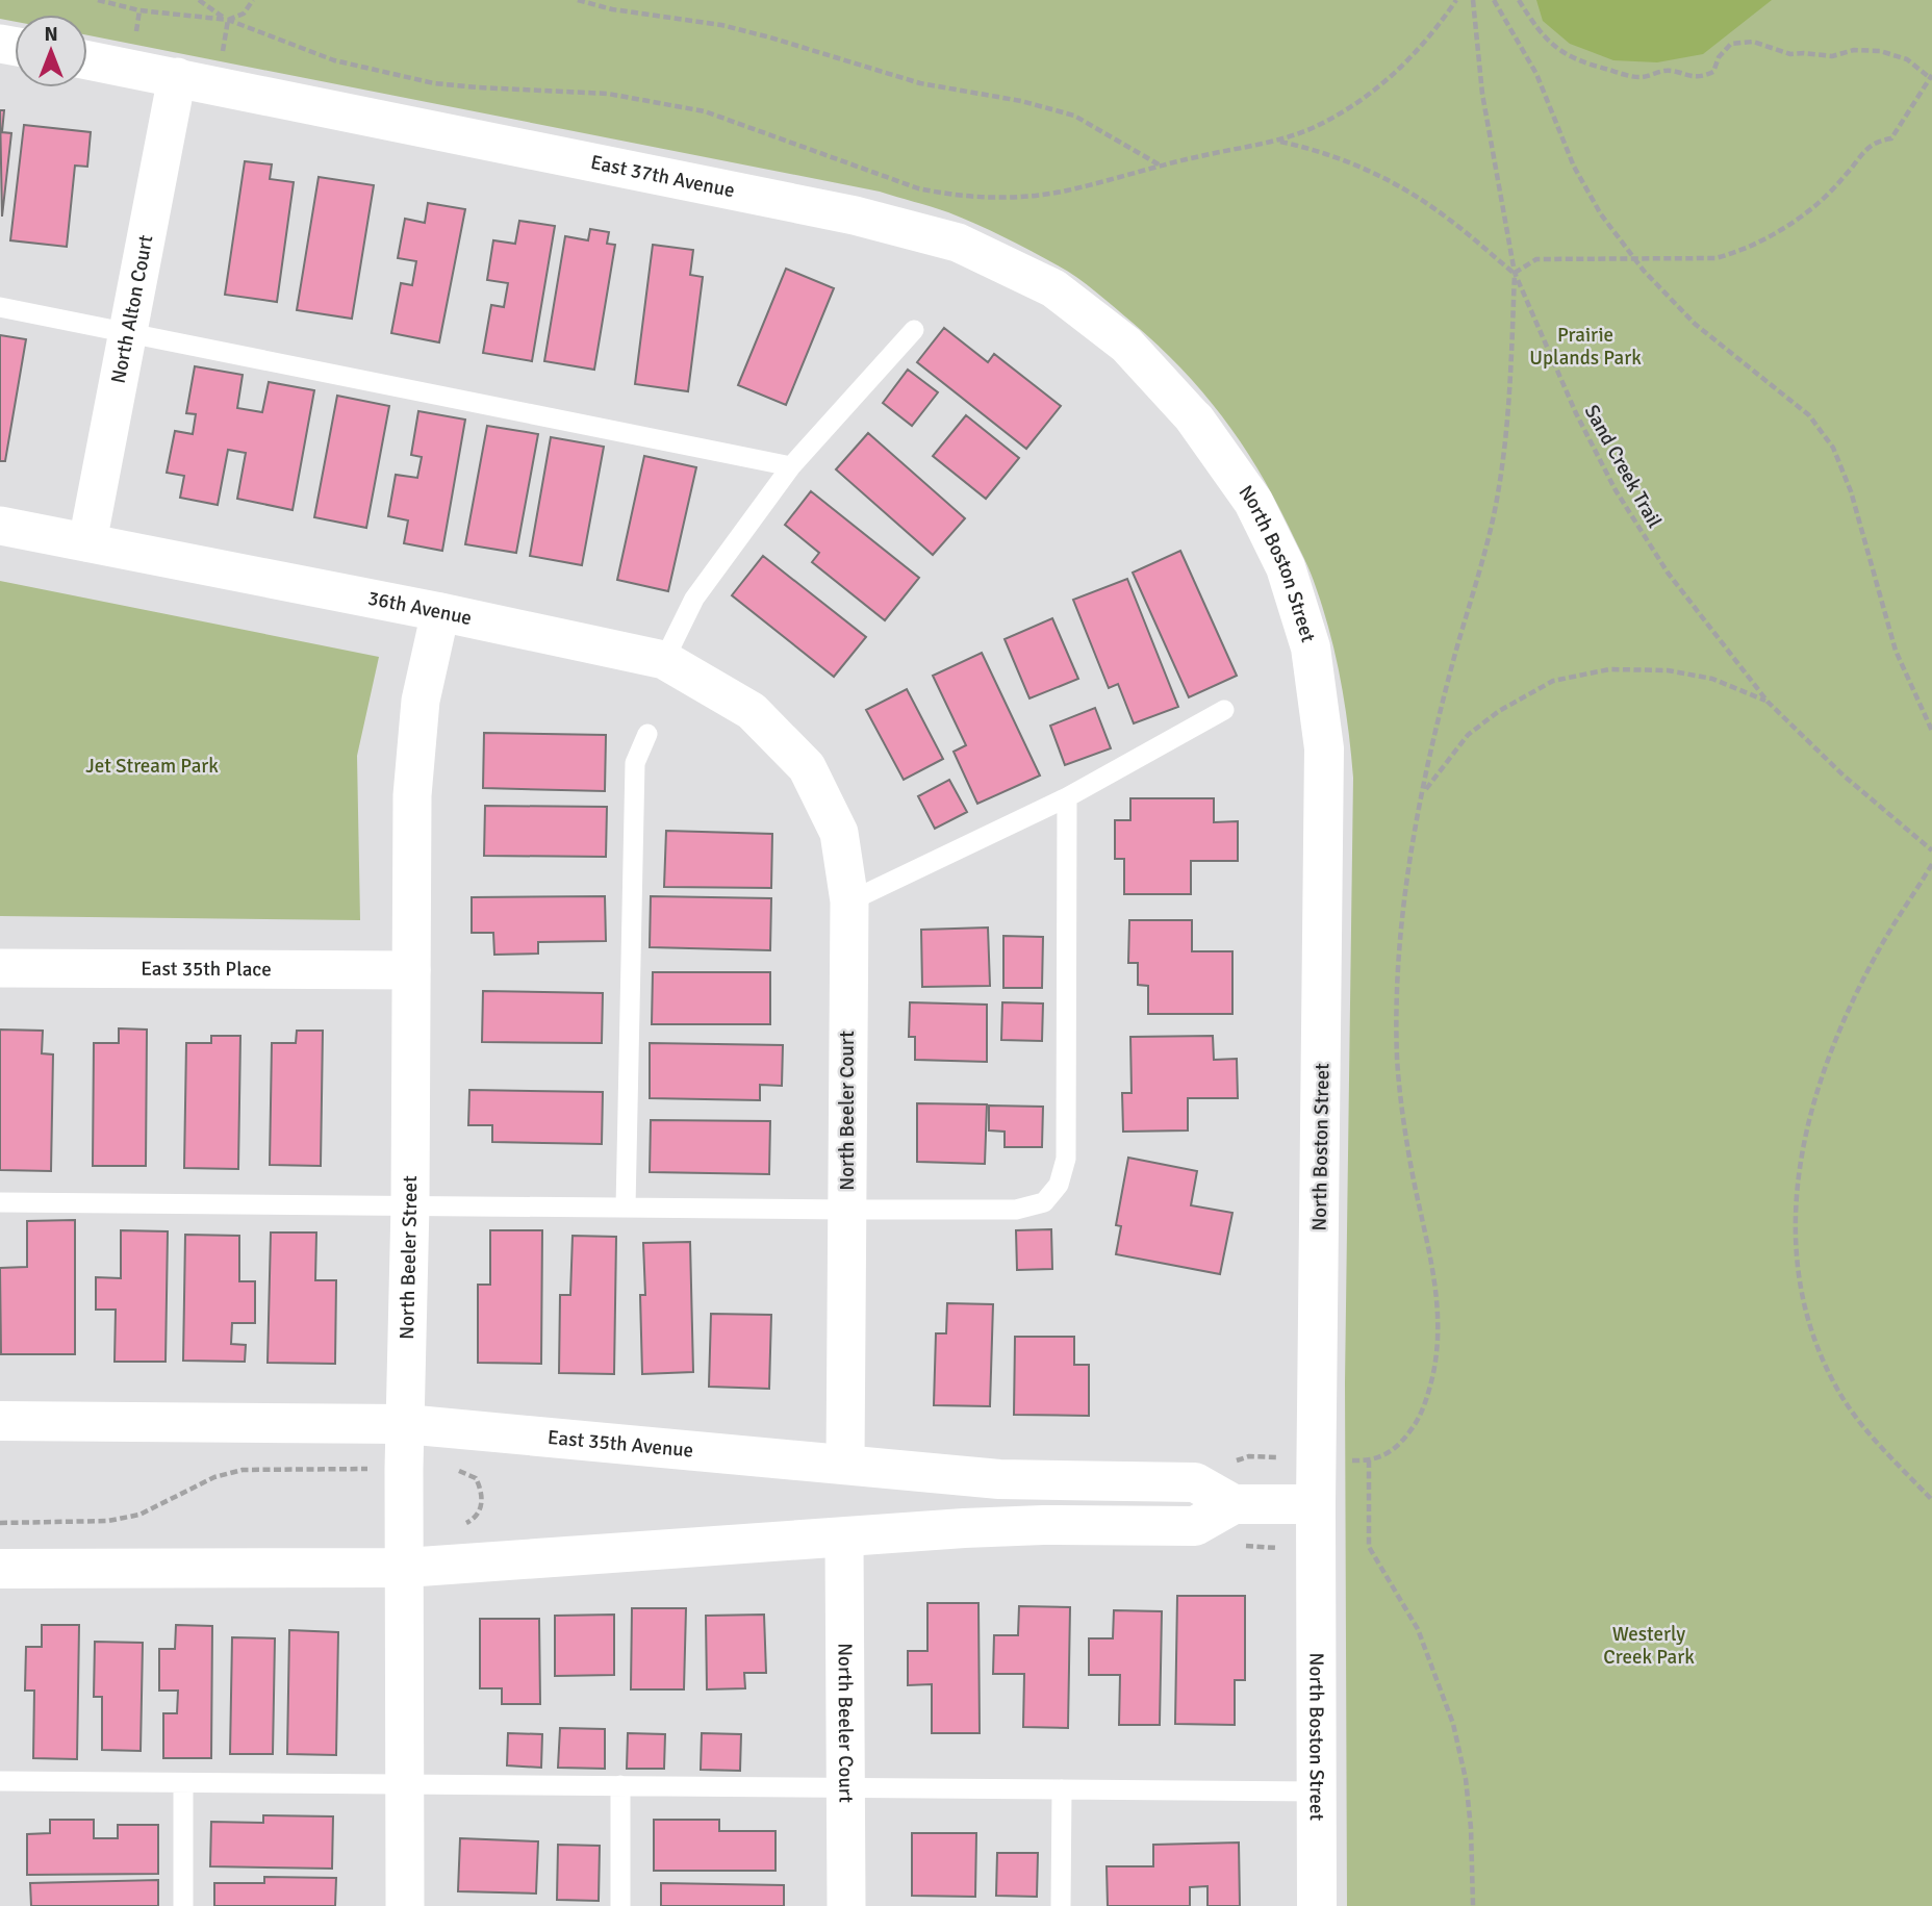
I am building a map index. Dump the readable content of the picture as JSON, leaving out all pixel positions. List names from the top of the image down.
{
  "streets": {
    "street": [
      "East 37th Avenue",
      "North Alton Court",
      "North Boston Street",
      "36th Avenue",
      "East 35th Place",
      "North Beeler Court",
      "North Beeler Street",
      "East 35th Avenue"
    ],
    "path": ["Sand Creek Trail"]
  },
  "crossings": [
    ["East 37th Avenue", "North Alton Court"],
    ["East 37th Avenue", "North Boston Street"],
    ["North Alton Court", "36th Avenue"],
    ["36th Avenue", "North Beeler Court"],
    ["36th Avenue", "North Beeler Street"],
    ["East 35th Place", "North Beeler Street"],
    ["North Beeler Court", "East 35th Avenue"],
    ["North Beeler Street", "East 35th Avenue"]
  ],
  "parks": ["Prairie Uplands Park", "Jet Stream Park", "Westerly Creek Park"],
  "north": "top"
}
